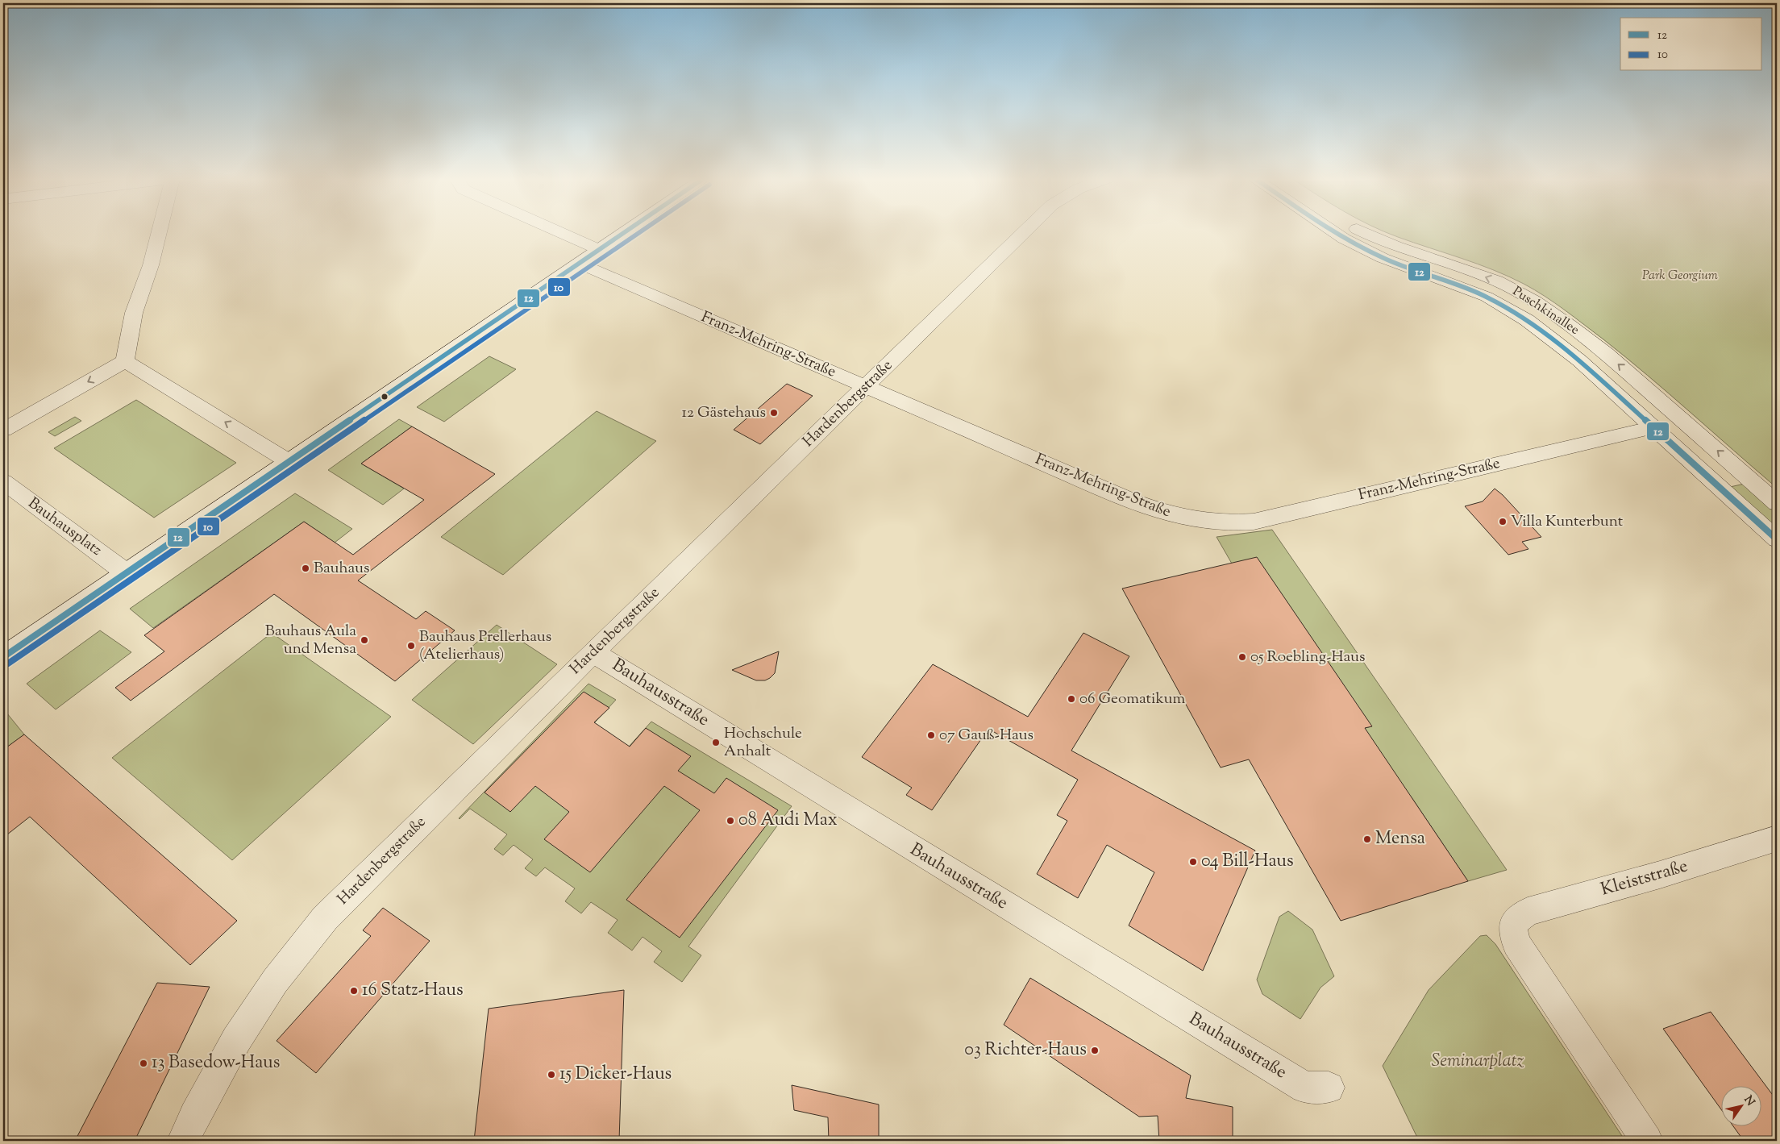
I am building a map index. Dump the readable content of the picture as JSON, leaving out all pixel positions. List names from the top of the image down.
{
  "streets": {
    "street": [
      "Puschkinallee",
      "Franz-Mehring-Straße",
      "Hardenbergstraße",
      "Bauhausplatz",
      "Bauhausstraße",
      "Kleiststraße"
    ]
  },
  "crossings": [
    ["Puschkinallee", "Franz-Mehring-Straße"],
    ["Franz-Mehring-Straße", "Hardenbergstraße"],
    ["Hardenbergstraße", "Bauhausstraße"]
  ],
  "parks": ["Park Georgium", "Seminarplatz"],
  "places": [
    "12 Gästehaus",
    "Villa Kunterbunt",
    "Bauhaus",
    "Bauhaus Aula und Mensa",
    "Bauhaus Prellerhaus (Atelierhaus)",
    "05 Roebling-Haus",
    "06 Geomatikum",
    "07 Gauß-Haus",
    "Hochschule Anhalt",
    "08 Audi Max",
    "Mensa",
    "04 Bill-Haus",
    "16 Statz-Haus",
    "03 Richter-Haus",
    "13 Basedow-Haus",
    "15 Dicker-Haus"
  ],
  "lines": ["transit line 12", "transit line 10"],
  "legend": ["12", "10"],
  "north": "top right"
}
